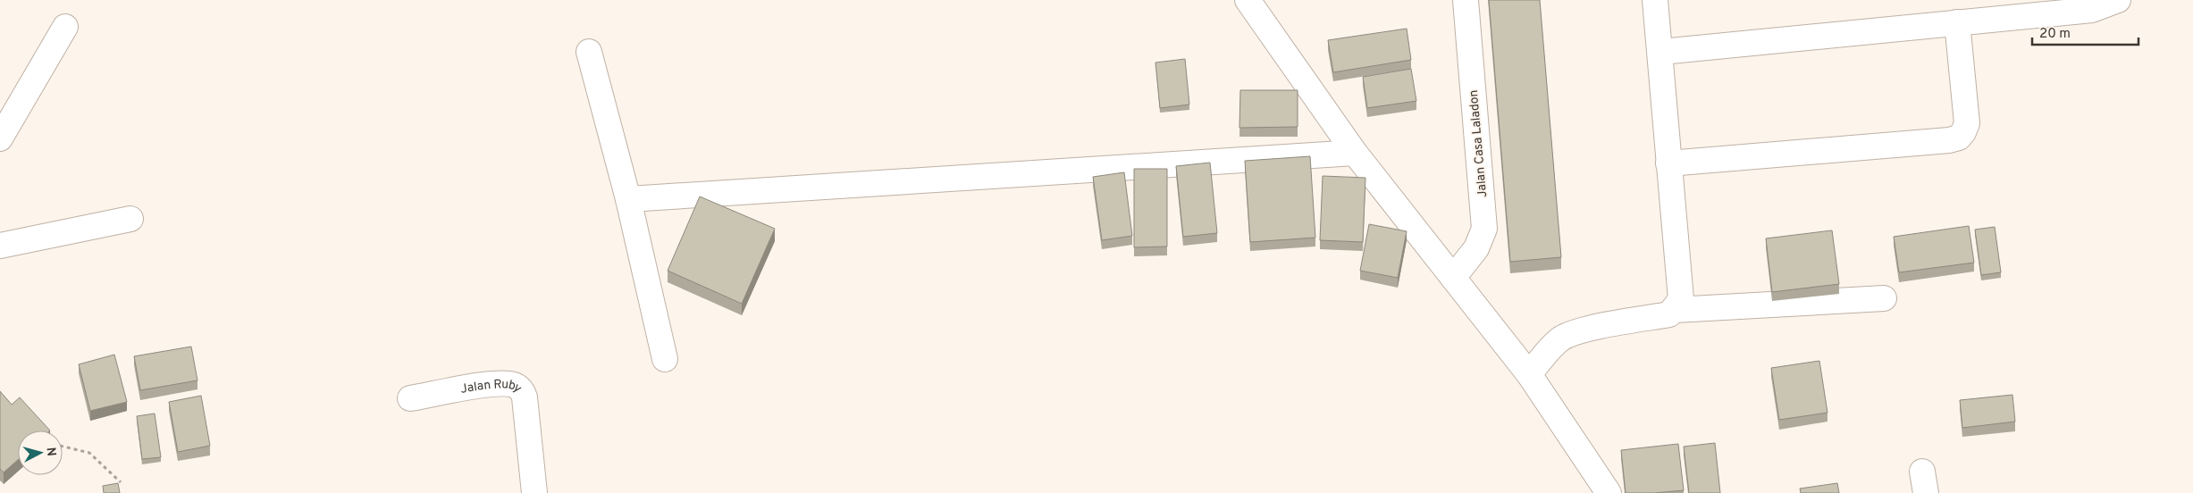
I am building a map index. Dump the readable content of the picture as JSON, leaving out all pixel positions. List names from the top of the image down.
{
  "streets": {
    "street": ["Jalan Casa Laladon", "Jalan Ruby"]
  },
  "scale_bar": "20 m",
  "north": "right"
}
